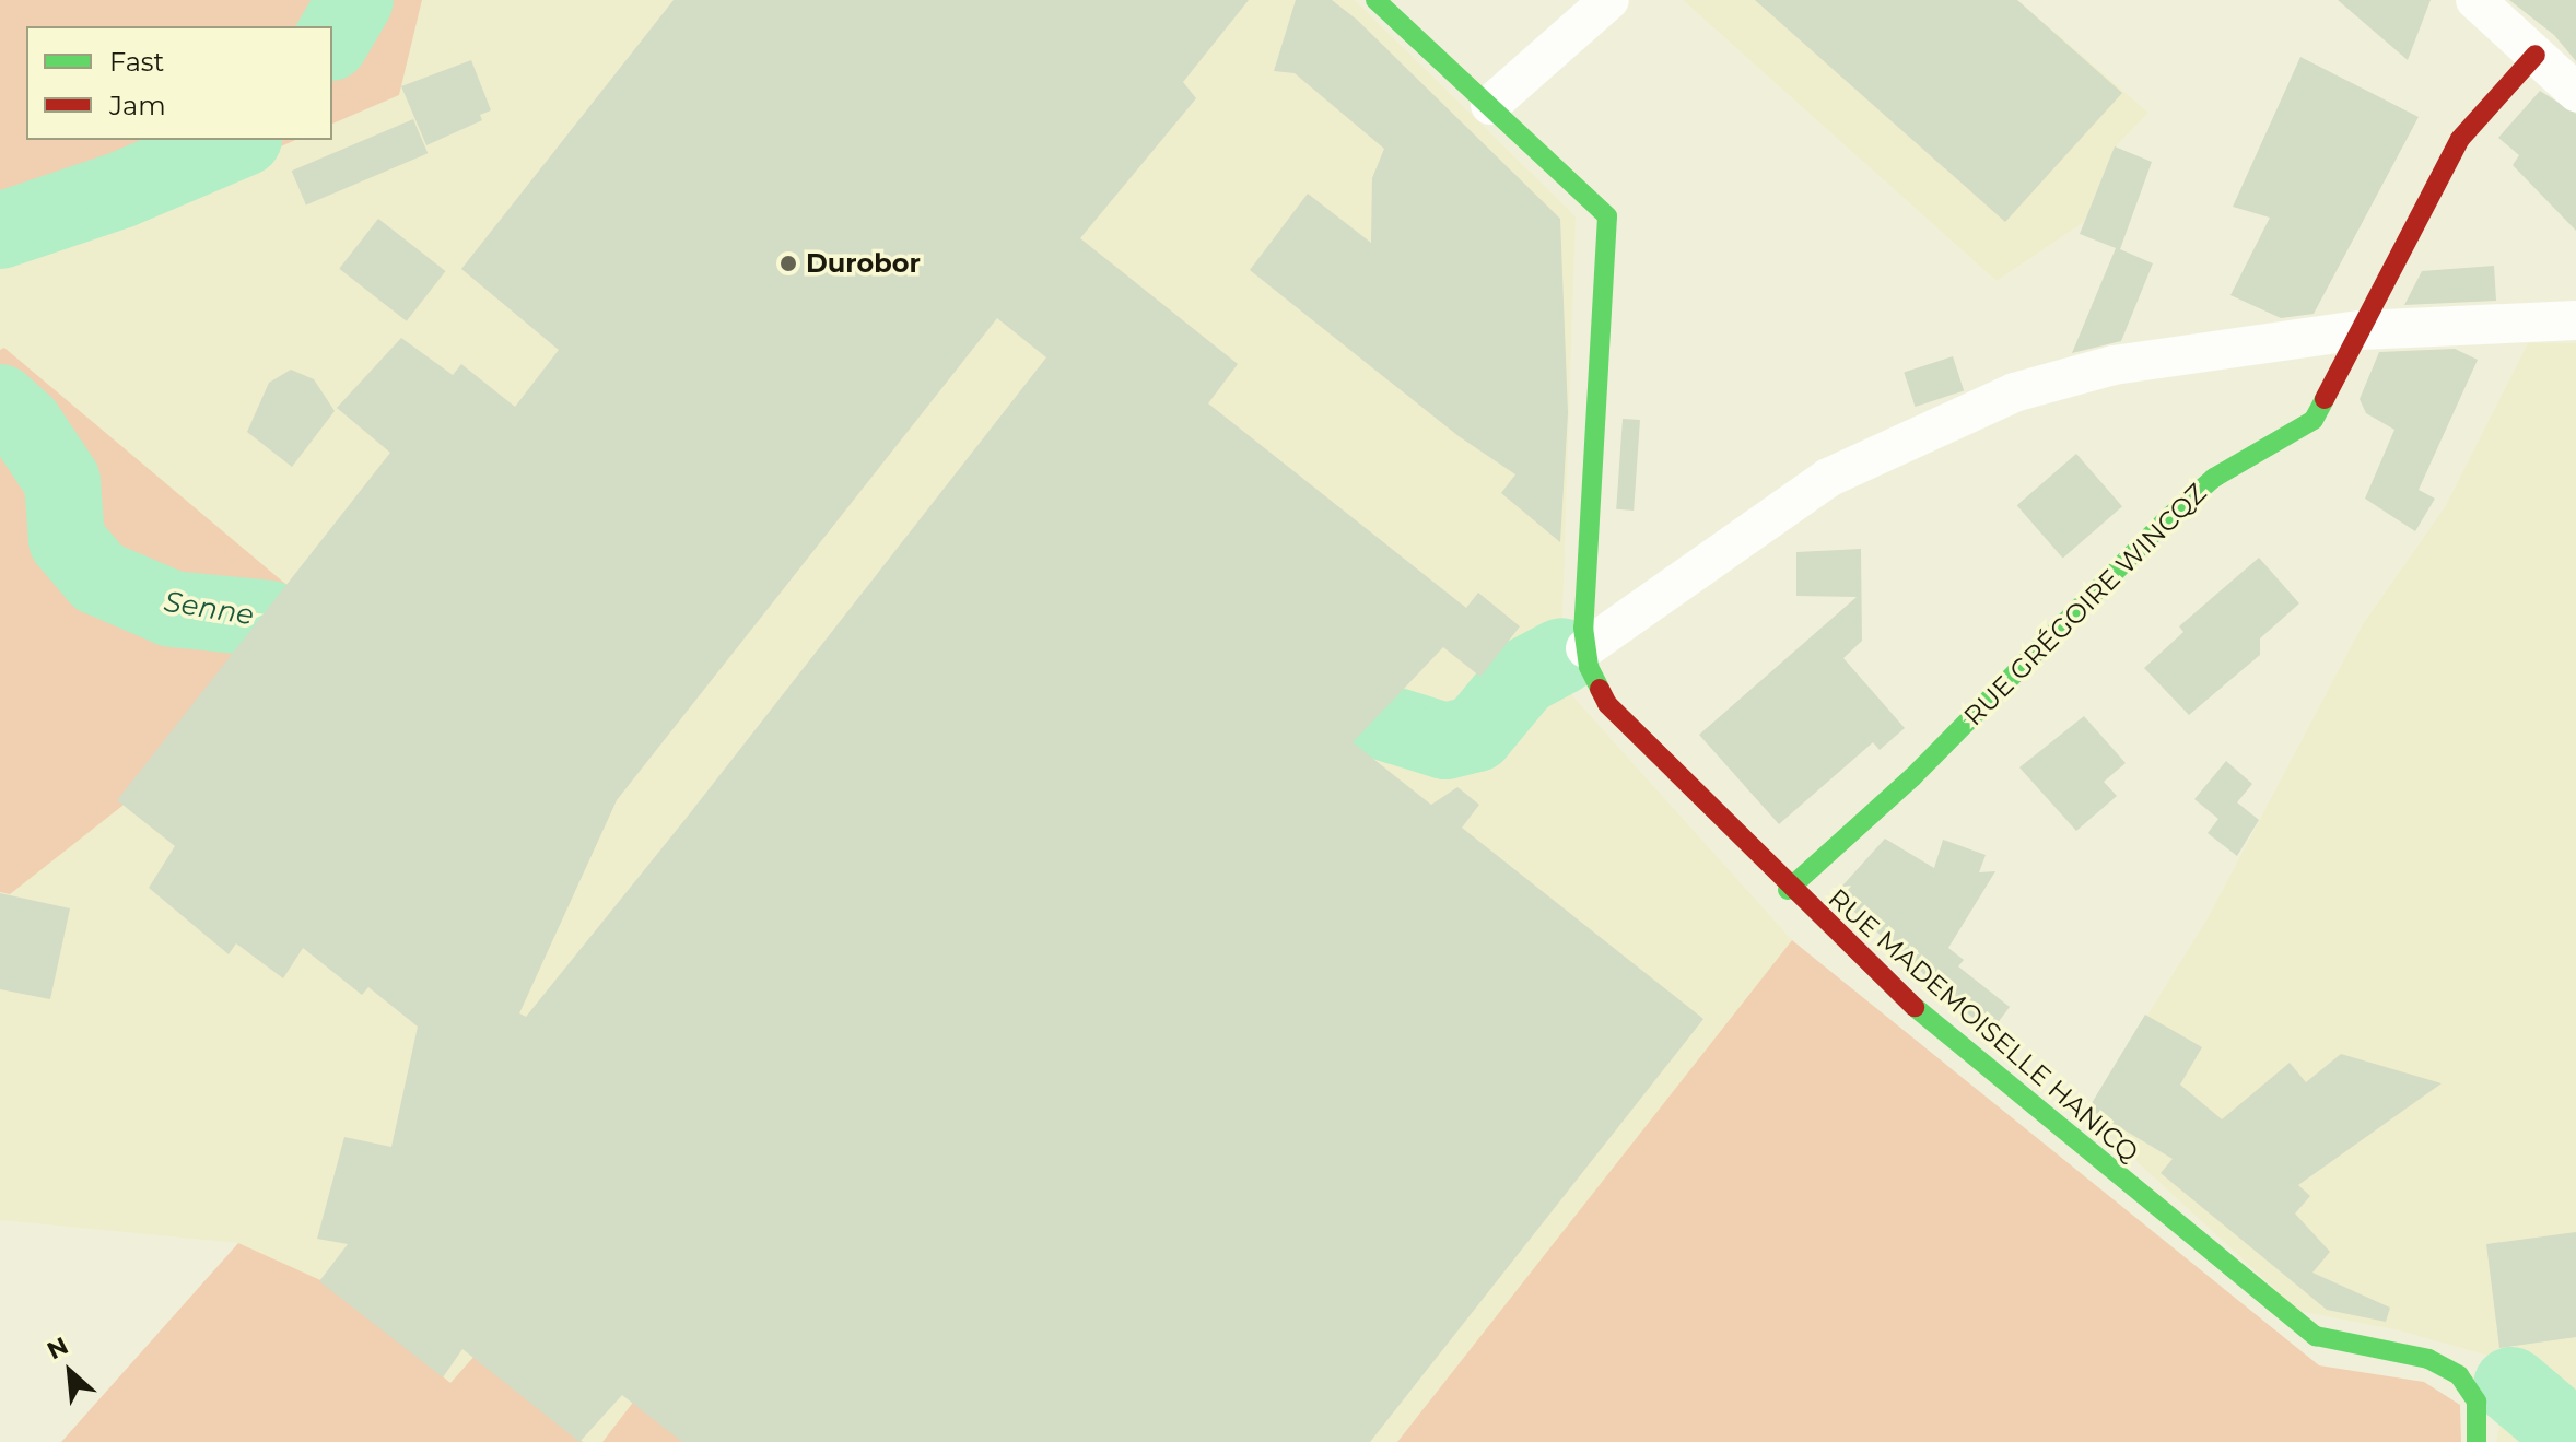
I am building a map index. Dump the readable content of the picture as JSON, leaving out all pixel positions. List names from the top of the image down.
{
  "streets": {
    "street": ["RUE GRÉGOIRE WINCQZ", "RUE MADEMOISELLE HANICQ"]
  },
  "crossings": [
    ["RUE GRÉGOIRE WINCQZ", "RUE MADEMOISELLE HANICQ"]
  ],
  "water": ["Senne"],
  "places": ["Durobor"],
  "legend": ["Fast", "Jam"],
  "north": "top left"
}
